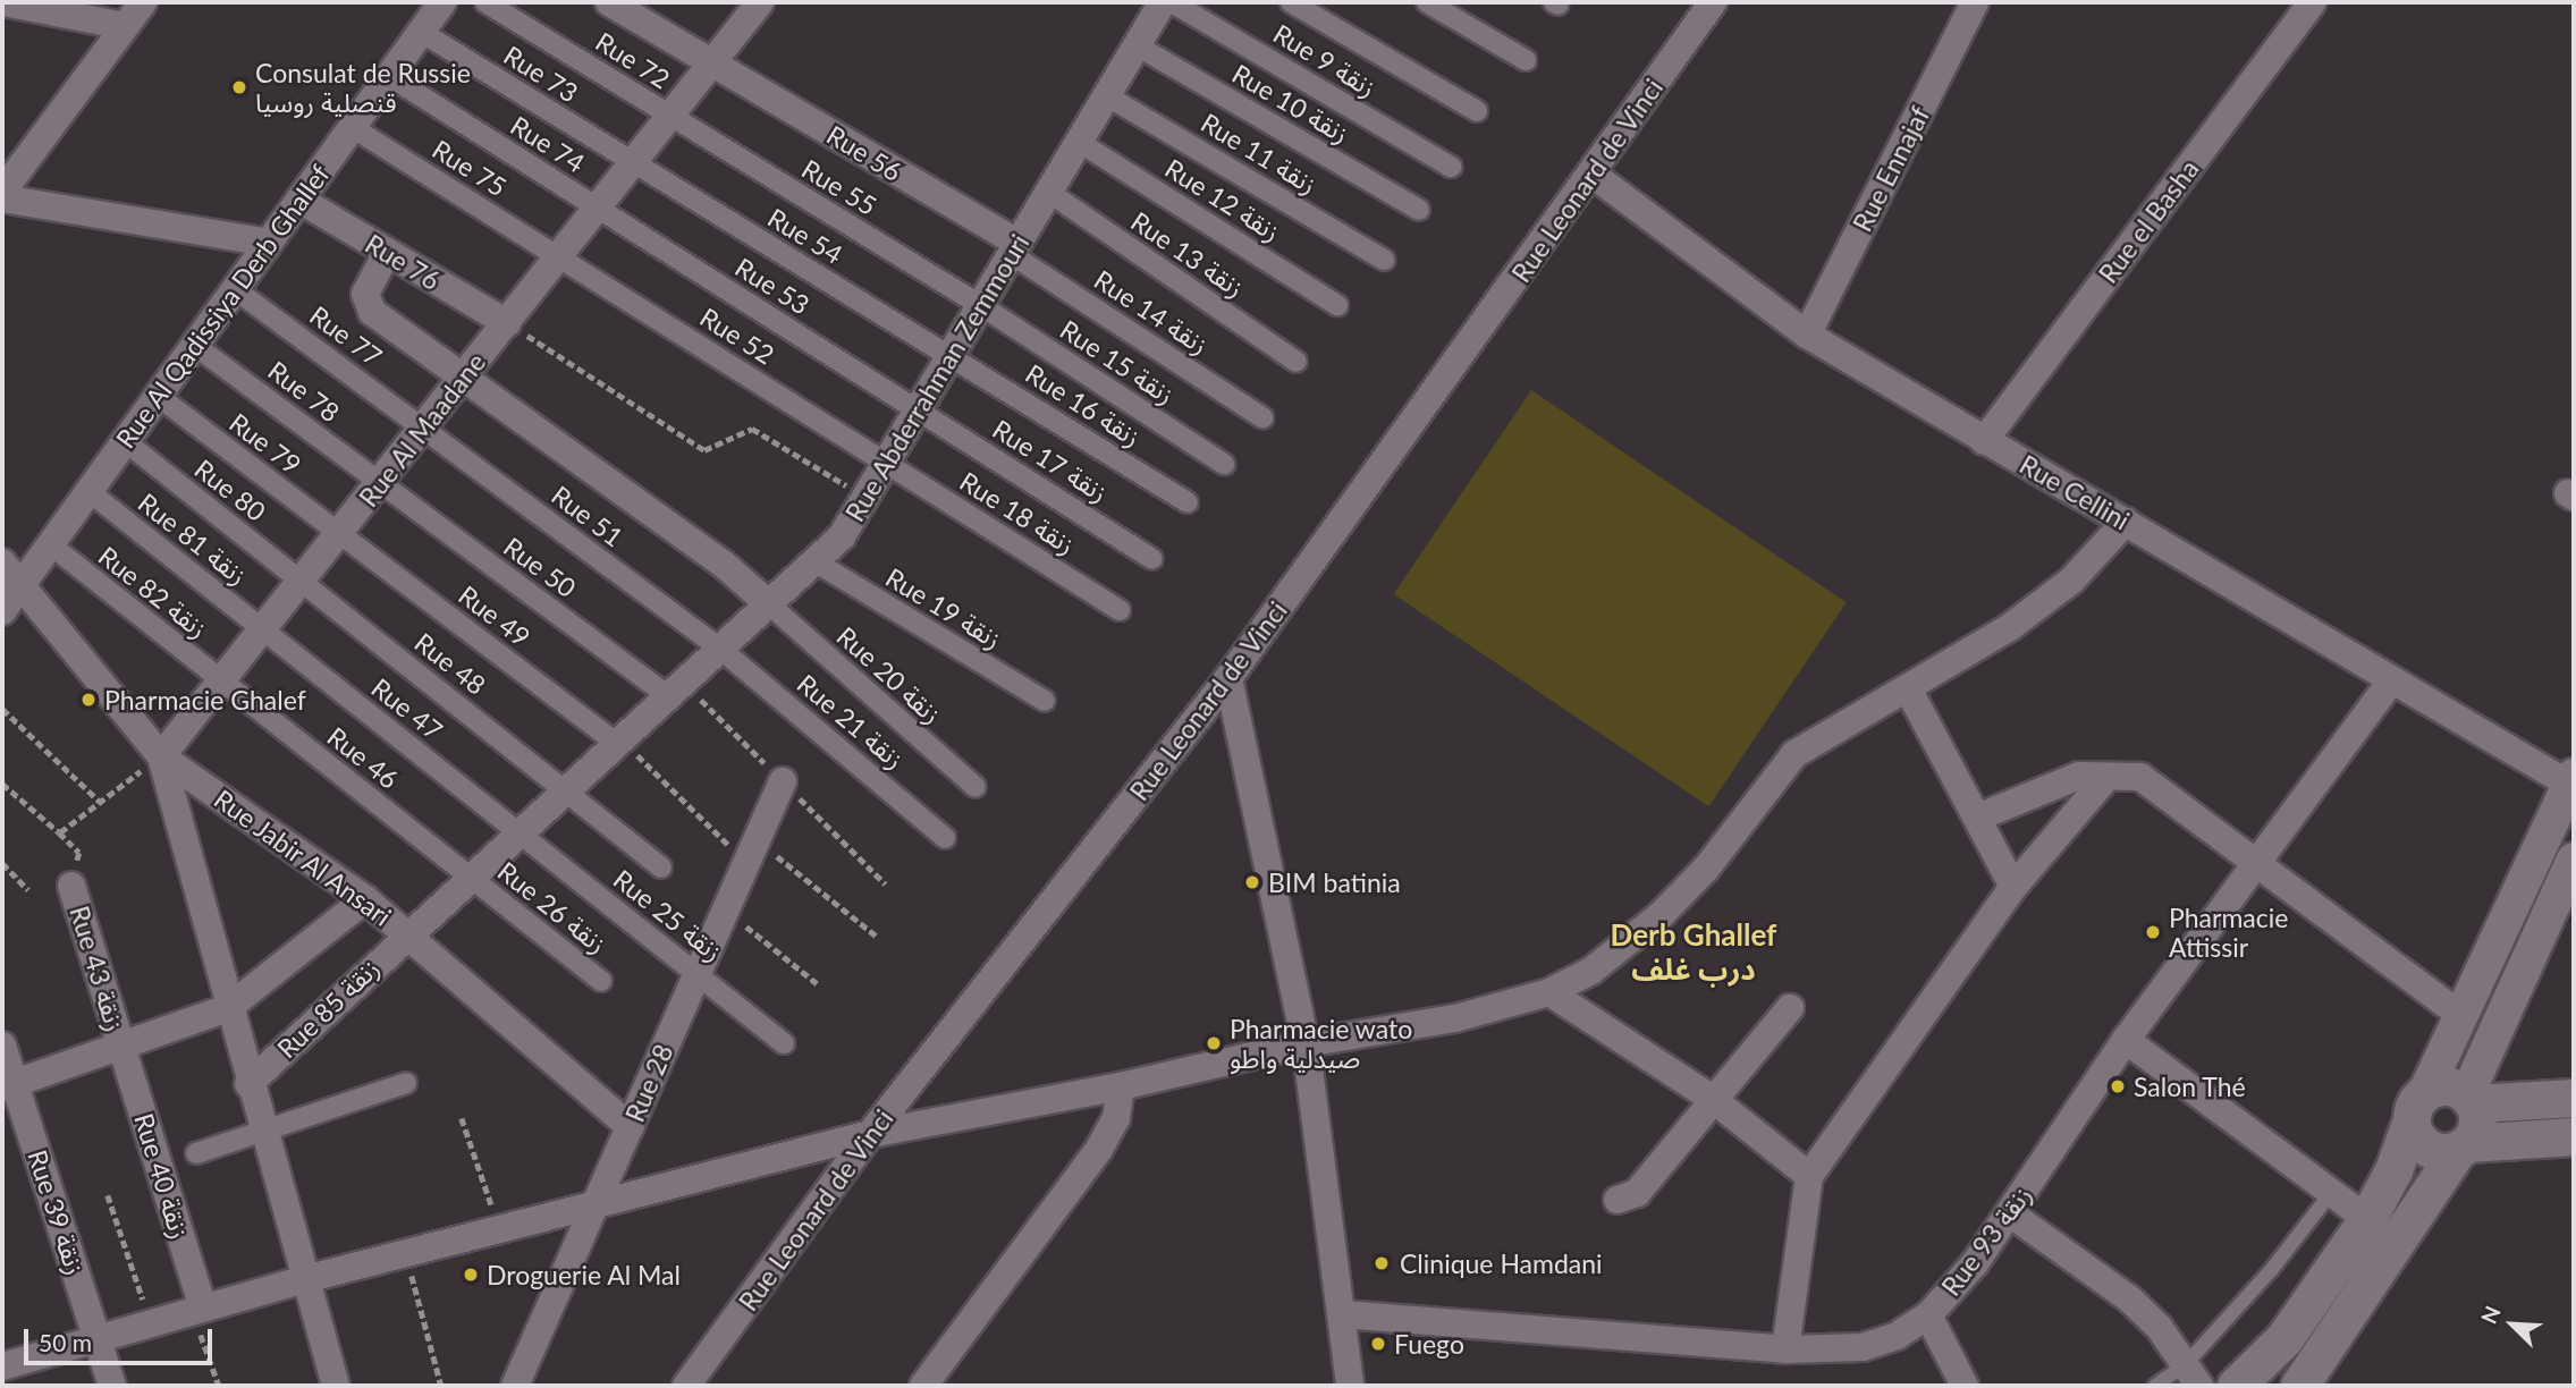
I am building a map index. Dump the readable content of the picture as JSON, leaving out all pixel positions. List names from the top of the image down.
{
  "streets": {
    "street": [
      "Rue 72",
      "Rue 9 زنقة",
      "Rue 73",
      "Rue 10 زنقة",
      "Rue 74",
      "Rue 56",
      "Rue 11 زنقة",
      "Rue 75",
      "Rue Ennajaf",
      "Rue Leonard de Vinci",
      "Rue 55",
      "Rue 12 زنقة",
      "Rue el Basha",
      "Rue 54",
      "Rue 13 زنقة",
      "Rue 76",
      "Rue 53",
      "Rue Al Qadissiya Derb Ghallef",
      "Rue 14 زنقة",
      "Rue 77",
      "Rue 52",
      "Rue 15 زنقة",
      "Rue Abderrahman Zemmouri",
      "Rue 78",
      "Rue 16 زنقة",
      "Rue Al Maadane",
      "Rue 79",
      "Rue 17 زنقة",
      "Rue 80",
      "Rue Cellini",
      "Rue 18 زنقة",
      "Rue 51",
      "Rue 81 زنقة",
      "Rue 50",
      "Rue 82 زنقة",
      "Rue 19 زنقة",
      "Rue 49",
      "Rue 48",
      "Rue 20 زنقة",
      "Rue 47",
      "Rue 21 زنقة",
      "Rue 46",
      "Rue Jabir Al Ansari",
      "Rue 26 زنقة",
      "Rue 25 زنقة",
      "Rue 43 زنقة",
      "Rue 85 زنقة",
      "Rue 28",
      "Rue 40 زنقة",
      "Rue 39 زنقة",
      "Rue 93 زنقة"
    ]
  },
  "crossings": [
    ["Rue 72", "Rue 55"],
    ["Rue 72", "Rue Al Maadane"],
    ["Rue 73", "Rue 54"],
    ["Rue 73", "Rue Al Qadissiya Derb Ghallef"],
    ["Rue 73", "Rue Al Maadane"],
    ["Rue 10 زنقة", "Rue Abderrahman Zemmouri"],
    ["Rue 74", "Rue 53"],
    ["Rue 74", "Rue Al Qadissiya Derb Ghallef"],
    ["Rue 74", "Rue Al Maadane"],
    ["Rue 56", "Rue 14 زنقة"],
    ["Rue 56", "Rue Abderrahman Zemmouri"],
    ["Rue 56", "Rue Al Maadane"],
    ["Rue 11 زنقة", "Rue Abderrahman Zemmouri"],
    ["Rue 75", "Rue Al Qadissiya Derb Ghallef"],
    ["Rue 75", "Rue 52"],
    ["Rue 75", "Rue Al Maadane"],
    ["Rue Ennajaf", "Rue Cellini"],
    ["Rue Leonard de Vinci", "Rue Cellini"],
    ["Rue 55", "Rue 15 زنقة"],
    ["Rue 55", "Rue Abderrahman Zemmouri"],
    ["Rue 55", "Rue Al Maadane"],
    ["Rue 12 زنقة", "Rue Abderrahman Zemmouri"],
    ["Rue el Basha", "Rue Cellini"],
    ["Rue 54", "Rue Abderrahman Zemmouri"],
    ["Rue 54", "Rue 16 زنقة"],
    ["Rue 54", "Rue Al Maadane"],
    ["Rue 13 زنقة", "Rue Abderrahman Zemmouri"],
    ["Rue 76", "Rue Al Qadissiya Derb Ghallef"],
    ["Rue 76", "Rue Al Maadane"],
    ["Rue 53", "Rue Abderrahman Zemmouri"],
    ["Rue 53", "Rue Al Maadane"],
    ["Rue 53", "Rue 17 زنقة"],
    ["Rue Al Qadissiya Derb Ghallef", "Rue 77"],
    ["Rue Al Qadissiya Derb Ghallef", "Rue 78"],
    ["Rue Al Qadissiya Derb Ghallef", "Rue 79"],
    ["Rue Al Qadissiya Derb Ghallef", "Rue 80"],
    ["Rue Al Qadissiya Derb Ghallef", "Rue 81 زنقة"],
    ["Rue Al Qadissiya Derb Ghallef", "Rue 82 زنقة"],
    ["Rue Al Qadissiya Derb Ghallef", "Rue Jabir Al Ansari"],
    ["Rue 14 زنقة", "Rue Abderrahman Zemmouri"],
    ["Rue 77", "Rue Al Maadane"],
    ["Rue 77", "Rue 51"],
    ["Rue 52", "Rue Abderrahman Zemmouri"],
    ["Rue 52", "Rue Al Maadane"],
    ["Rue 52", "Rue 18 زنقة"],
    ["Rue 15 زنقة", "Rue Abderrahman Zemmouri"],
    ["Rue Abderrahman Zemmouri", "Rue 16 زنقة"],
    ["Rue Abderrahman Zemmouri", "Rue 17 زنقة"],
    ["Rue Abderrahman Zemmouri", "Rue 18 زنقة"],
    ["Rue Abderrahman Zemmouri", "Rue 51"],
    ["Rue Abderrahman Zemmouri", "Rue 50"],
    ["Rue Abderrahman Zemmouri", "Rue 19 زنقة"],
    ["Rue Abderrahman Zemmouri", "Rue 49"],
    ["Rue Abderrahman Zemmouri", "Rue 48"],
    ["Rue Abderrahman Zemmouri", "Rue 20 زنقة"],
    ["Rue Abderrahman Zemmouri", "Rue 47"],
    ["Rue Abderrahman Zemmouri", "Rue 21 زنقة"],
    ["Rue Abderrahman Zemmouri", "Rue 46"],
    ["Rue Abderrahman Zemmouri", "Rue Jabir Al Ansari"],
    ["Rue Abderrahman Zemmouri", "Rue 26 زنقة"],
    ["Rue Abderrahman Zemmouri", "Rue 25 زنقة"],
    ["Rue Abderrahman Zemmouri", "Rue 85 زنقة"],
    ["Rue 78", "Rue Al Maadane"],
    ["Rue 78", "Rue 50"],
    ["Rue Al Maadane", "Rue 79"],
    ["Rue Al Maadane", "Rue 80"],
    ["Rue Al Maadane", "Rue 51"],
    ["Rue Al Maadane", "Rue 81 زنقة"],
    ["Rue Al Maadane", "Rue 50"],
    ["Rue Al Maadane", "Rue 82 زنقة"],
    ["Rue Al Maadane", "Rue 49"],
    ["Rue Al Maadane", "Rue 48"],
    ["Rue Al Maadane", "Rue 47"],
    ["Rue Al Maadane", "Rue 46"],
    ["Rue Al Maadane", "Rue Jabir Al Ansari"],
    ["Rue 79", "Rue 49"],
    ["Rue 80", "Rue 48"],
    ["Rue Cellini", "Rue 93 زنقة"],
    ["Rue 51", "Rue 21 زنقة"],
    ["Rue 81 زنقة", "Rue 47"],
    ["Rue 82 زنقة", "Rue 46"],
    ["Rue 47", "Rue 25 زنقة"],
    ["Rue 46", "Rue 26 زنقة"],
    ["Rue Jabir Al Ansari", "Rue 85 زنقة"],
    ["Rue Jabir Al Ansari", "Rue 28"],
    ["Rue 25 زنقة", "Rue 28"],
    ["Rue 43 زنقة", "Rue 40 زنقة"]
  ],
  "districts": ["Derb Ghallef درب غلف"],
  "places": [
    "Consulat de Russie قنصلية روسيا",
    "Pharmacie Ghalef",
    "BIM batinia",
    "Pharmacie Attissir",
    "Pharmacie wato صيدلية واطو",
    "Salon Thé",
    "Clinique Hamdani",
    "Droguerie Al Mal",
    "Fuego"
  ],
  "scale_bar": "50 m",
  "north": "top left"
}
